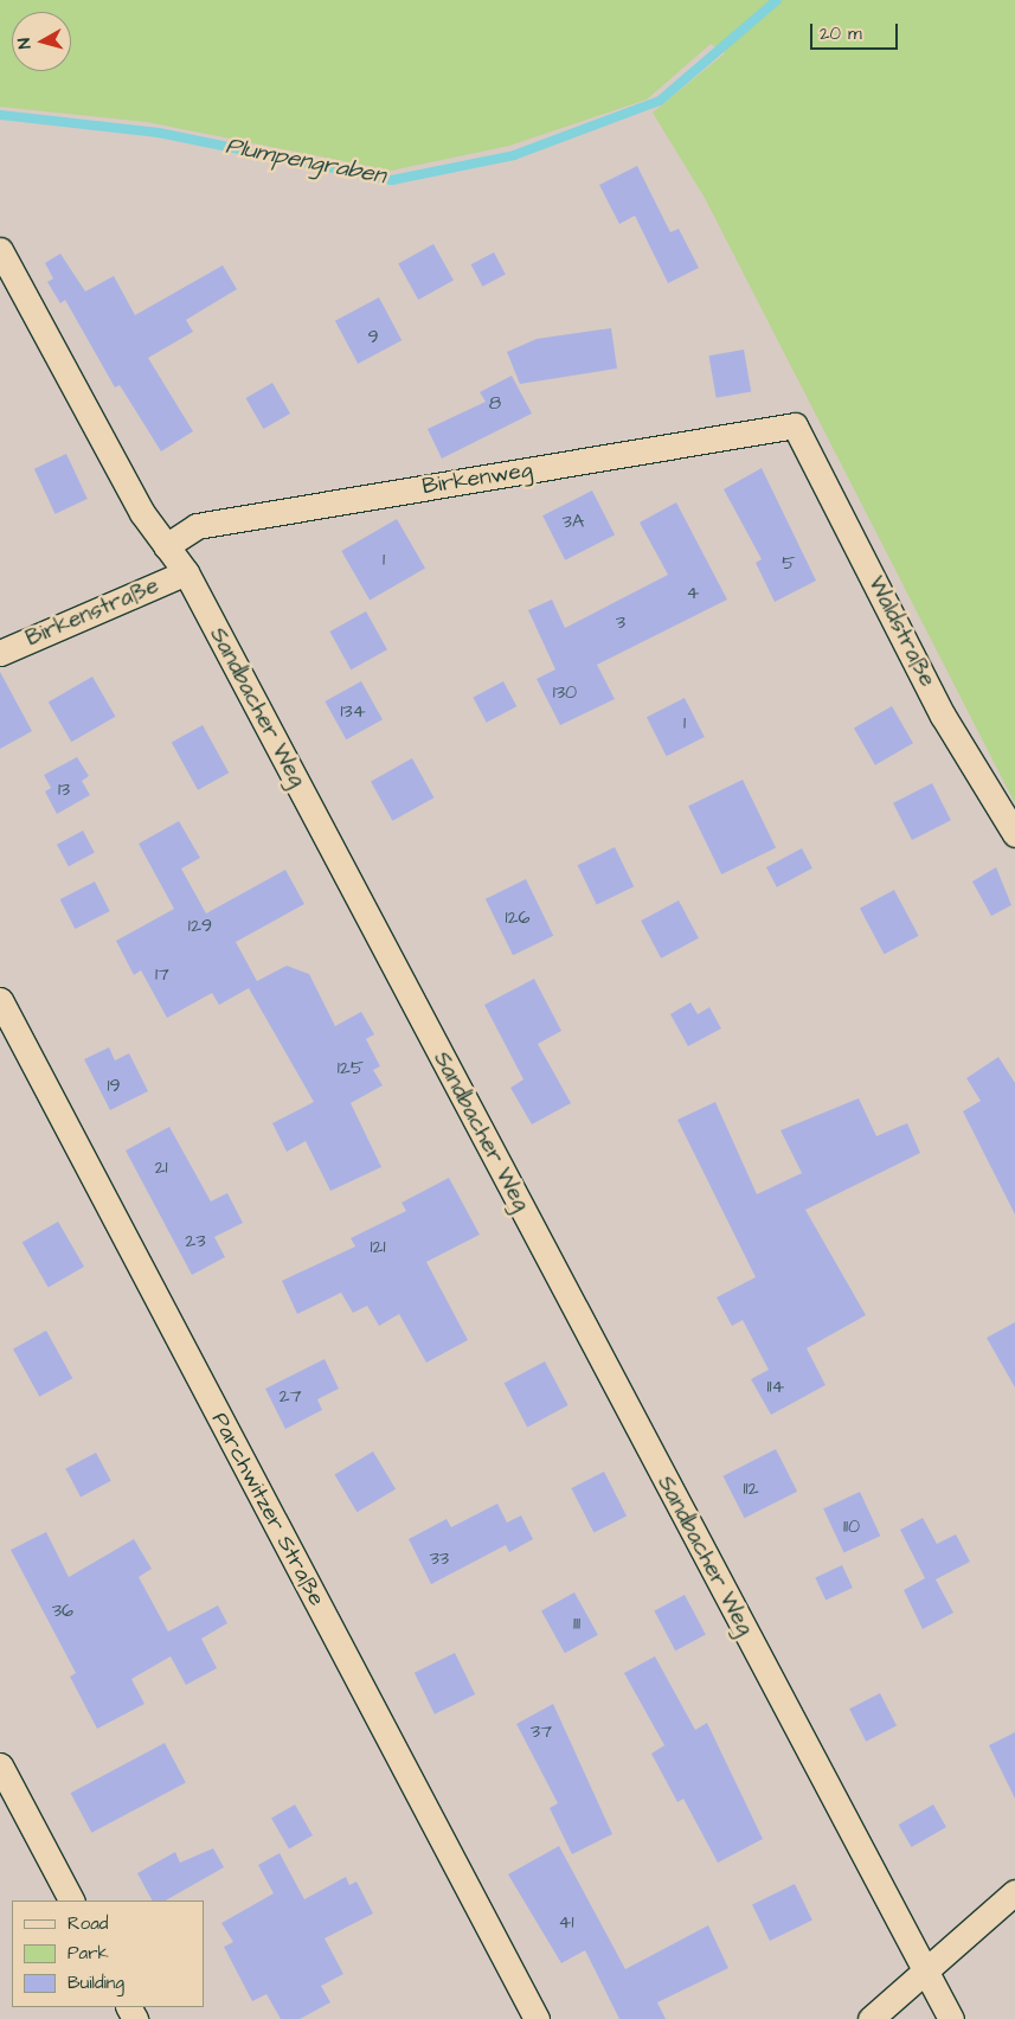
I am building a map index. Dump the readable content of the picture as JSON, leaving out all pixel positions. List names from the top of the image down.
{
  "streets": {
    "street": [
      "Birkenweg",
      "Birkenstraße",
      "Waldstraße",
      "Sandbacher Weg",
      "Parchwitzer Straße"
    ]
  },
  "crossings": [
    ["Birkenweg", "Waldstraße"],
    ["Birkenweg", "Sandbacher Weg"],
    ["Birkenstraße", "Sandbacher Weg"]
  ],
  "water": ["Plumpengraben"],
  "house_numbers": [
    "9",
    "8",
    "3A",
    "1",
    "5",
    "4",
    "3",
    "130",
    "134",
    "1",
    "13",
    "126",
    "129",
    "17",
    "125",
    "19",
    "21",
    "23",
    "121",
    "114",
    "27",
    "112",
    "110",
    "33",
    "36",
    "111",
    "37",
    "41"
  ],
  "legend": ["Road", "Park", "Building"],
  "scale_bar": "20 m",
  "north": "left"
}
